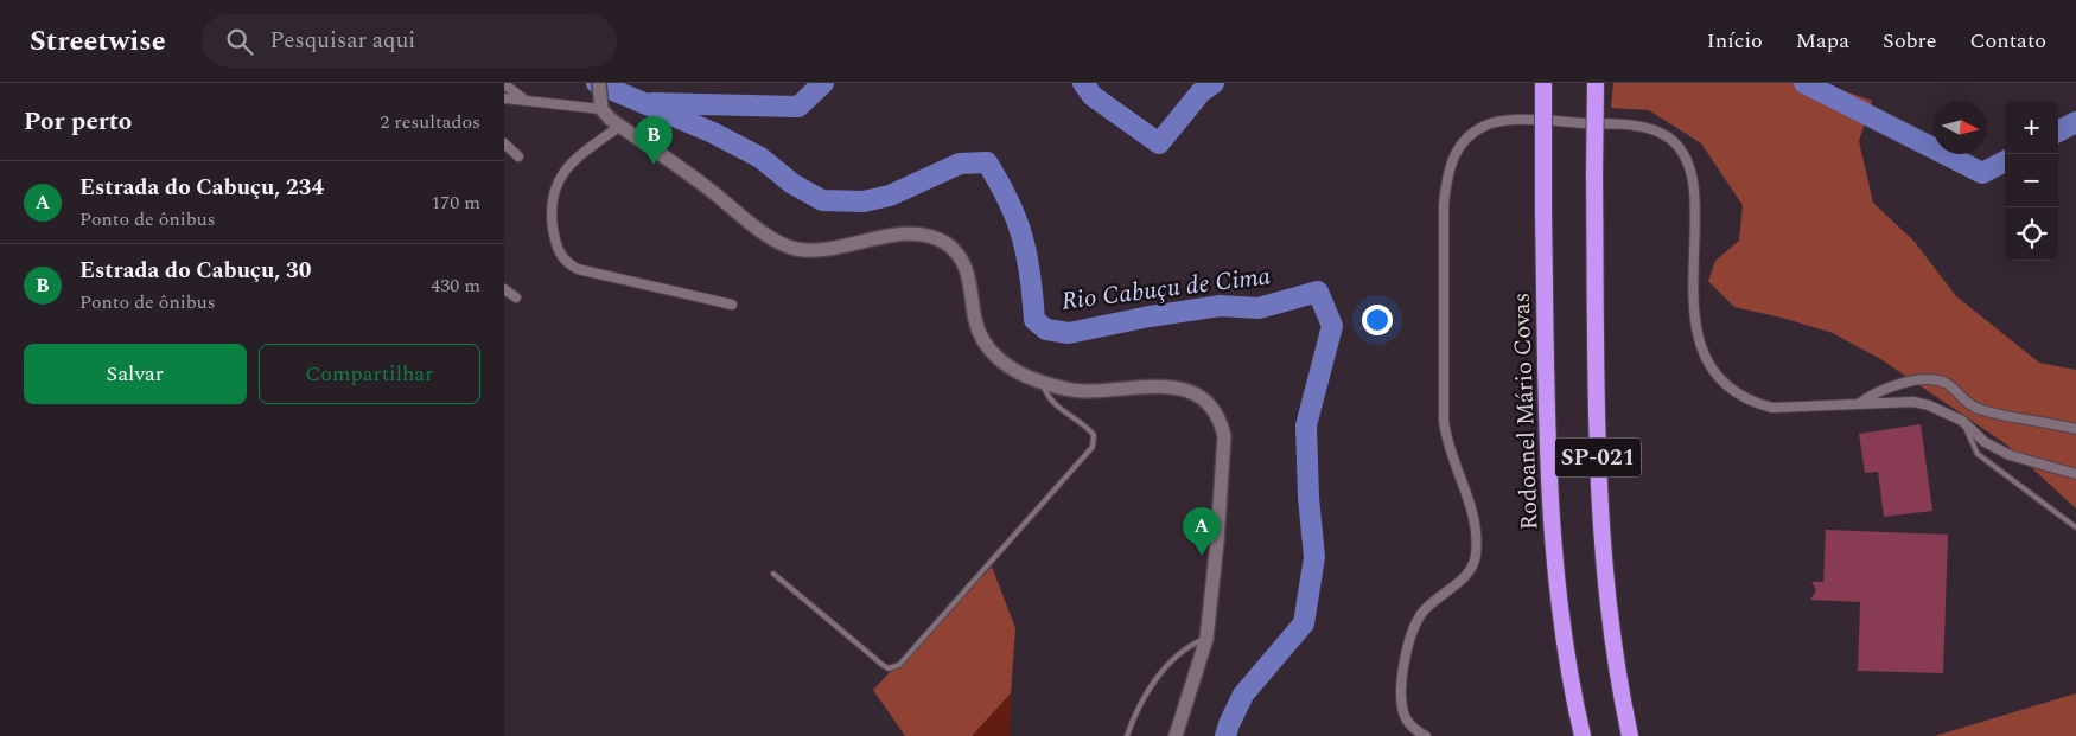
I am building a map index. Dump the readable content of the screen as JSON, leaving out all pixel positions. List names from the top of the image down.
{
  "streets": {
    "highway": ["Rodoanel Mário Covas", "SP-021"]
  },
  "water": ["Rio Cabuçu de Cima"],
  "north": "right",
  "page": {
    "header": "Streetwise",
    "search": "Pesquisar aqui",
    "nav": [
      "Início",
      "Mapa",
      "Sobre",
      "Contato"
    ],
    "heading": ["Por perto", "2 resultados"],
    "map_buttons": ["+", "−"],
    "pins": ["B", "A"],
    "list": [
      {
        "mark": "A",
        "name": "Estrada do Cabuçu, 234",
        "note": "Ponto de ônibus",
        "value": "170 m"
      },
      {
        "mark": "B",
        "name": "Estrada do Cabuçu, 30",
        "note": "Ponto de ônibus",
        "value": "430 m"
      }
    ],
    "buttons": ["Salvar", "Compartilhar"]
  }
}
